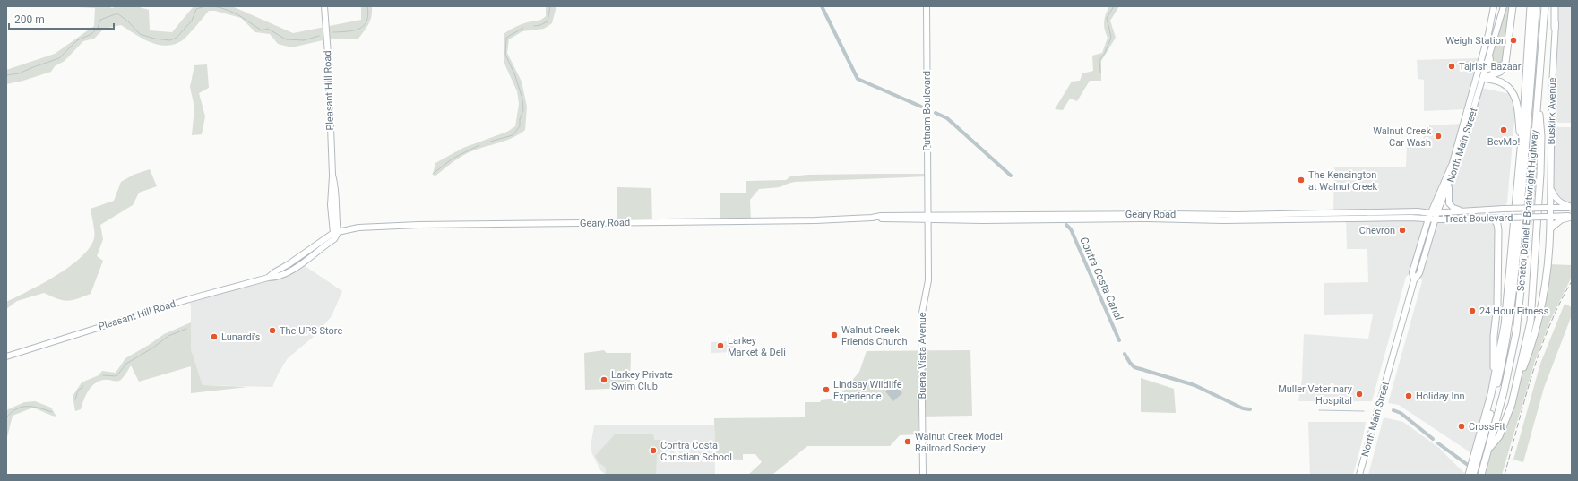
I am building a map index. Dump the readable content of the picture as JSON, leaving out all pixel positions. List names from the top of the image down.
{
  "streets": {
    "highway": ["Senator Daniel E Boatwright Highway"],
    "main road": [
      "Pleasant Hill Road",
      "Putnam Boulevard",
      "Buskirk Avenue",
      "North Main Street",
      "Geary Road",
      "Treat Boulevard",
      "Buena Vista Avenue"
    ]
  },
  "crossings": [
    ["Pleasant Hill Road", "Geary Road"],
    ["Putnam Boulevard", "Geary Road"],
    ["Putnam Boulevard", "Buena Vista Avenue"],
    ["Buskirk Avenue", "Treat Boulevard"],
    ["North Main Street", "Geary Road"],
    ["North Main Street", "Treat Boulevard"],
    ["Geary Road", "Treat Boulevard"],
    ["Geary Road", "Buena Vista Avenue"]
  ],
  "water": ["Contra Costa Canal"],
  "places": [
    "Weigh Station",
    "Tajrish Bazaar",
    "BevMo!",
    "Walnut Creek Car Wash",
    "The Kensington at Walnut Creek",
    "Chevron",
    "24 Hour Fitness",
    "The UPS Store",
    "Walnut Creek Friends Church",
    "Lunardi's",
    "Larkey Market & Deli",
    "Larkey Private Swim Club",
    "Lindsay Wildlife Experience",
    "Muller Veterinary Hospital",
    "Holiday Inn",
    "CrossFit",
    "Walnut Creek Model Railroad Society",
    "Contra Costa Christian School"
  ],
  "scale_bar": "200 m"
}
